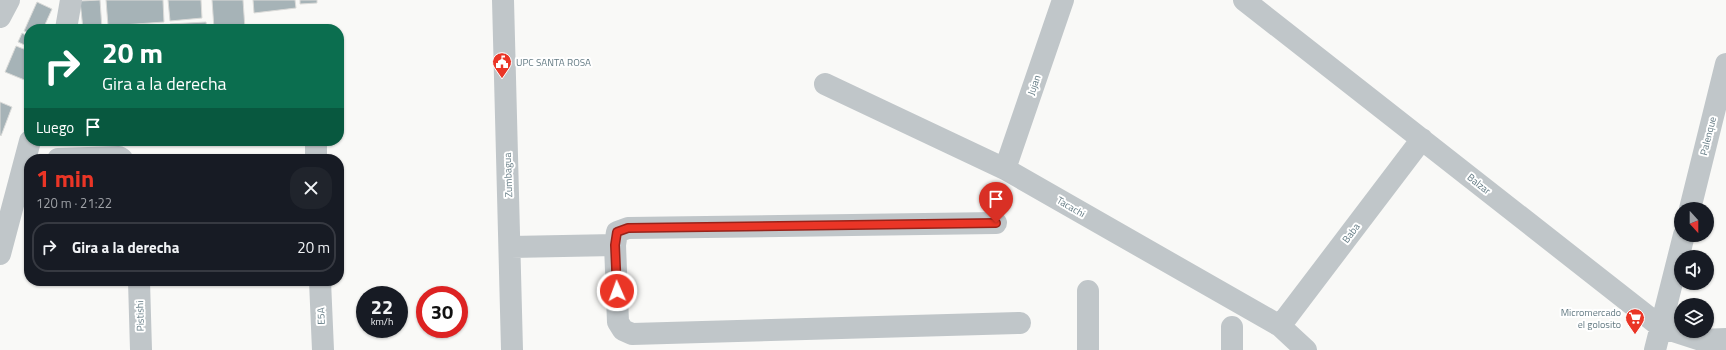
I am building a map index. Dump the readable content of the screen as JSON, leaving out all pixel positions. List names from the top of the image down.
{
  "streets": {
    "street": [
      "Jujan",
      "Palenque",
      "Zumbagua",
      "Balzar",
      "Tacachi",
      "Baba",
      "Pistishi",
      "E5A"
    ]
  },
  "crossings": [
    ["Jujan", "Tacachi"],
    ["Balzar", "Baba"],
    ["Tacachi", "Baba"]
  ],
  "places": {
    "public building": ["UPC SANTA ROSA"],
    "supermarket": ["Micromercado el golosito"]
  },
  "north": "bottom",
  "page": {
    "turn": ["20 m", "Gira a la derecha"],
    "then": "Luego",
    "heading": ["1 min", "120 m · 21:22"],
    "list": [
      {
        "name": "Gira a la derecha",
        "value": "20 m"
      }
    ],
    "speed": "22 km/h",
    "limit": "30"
  }
}
